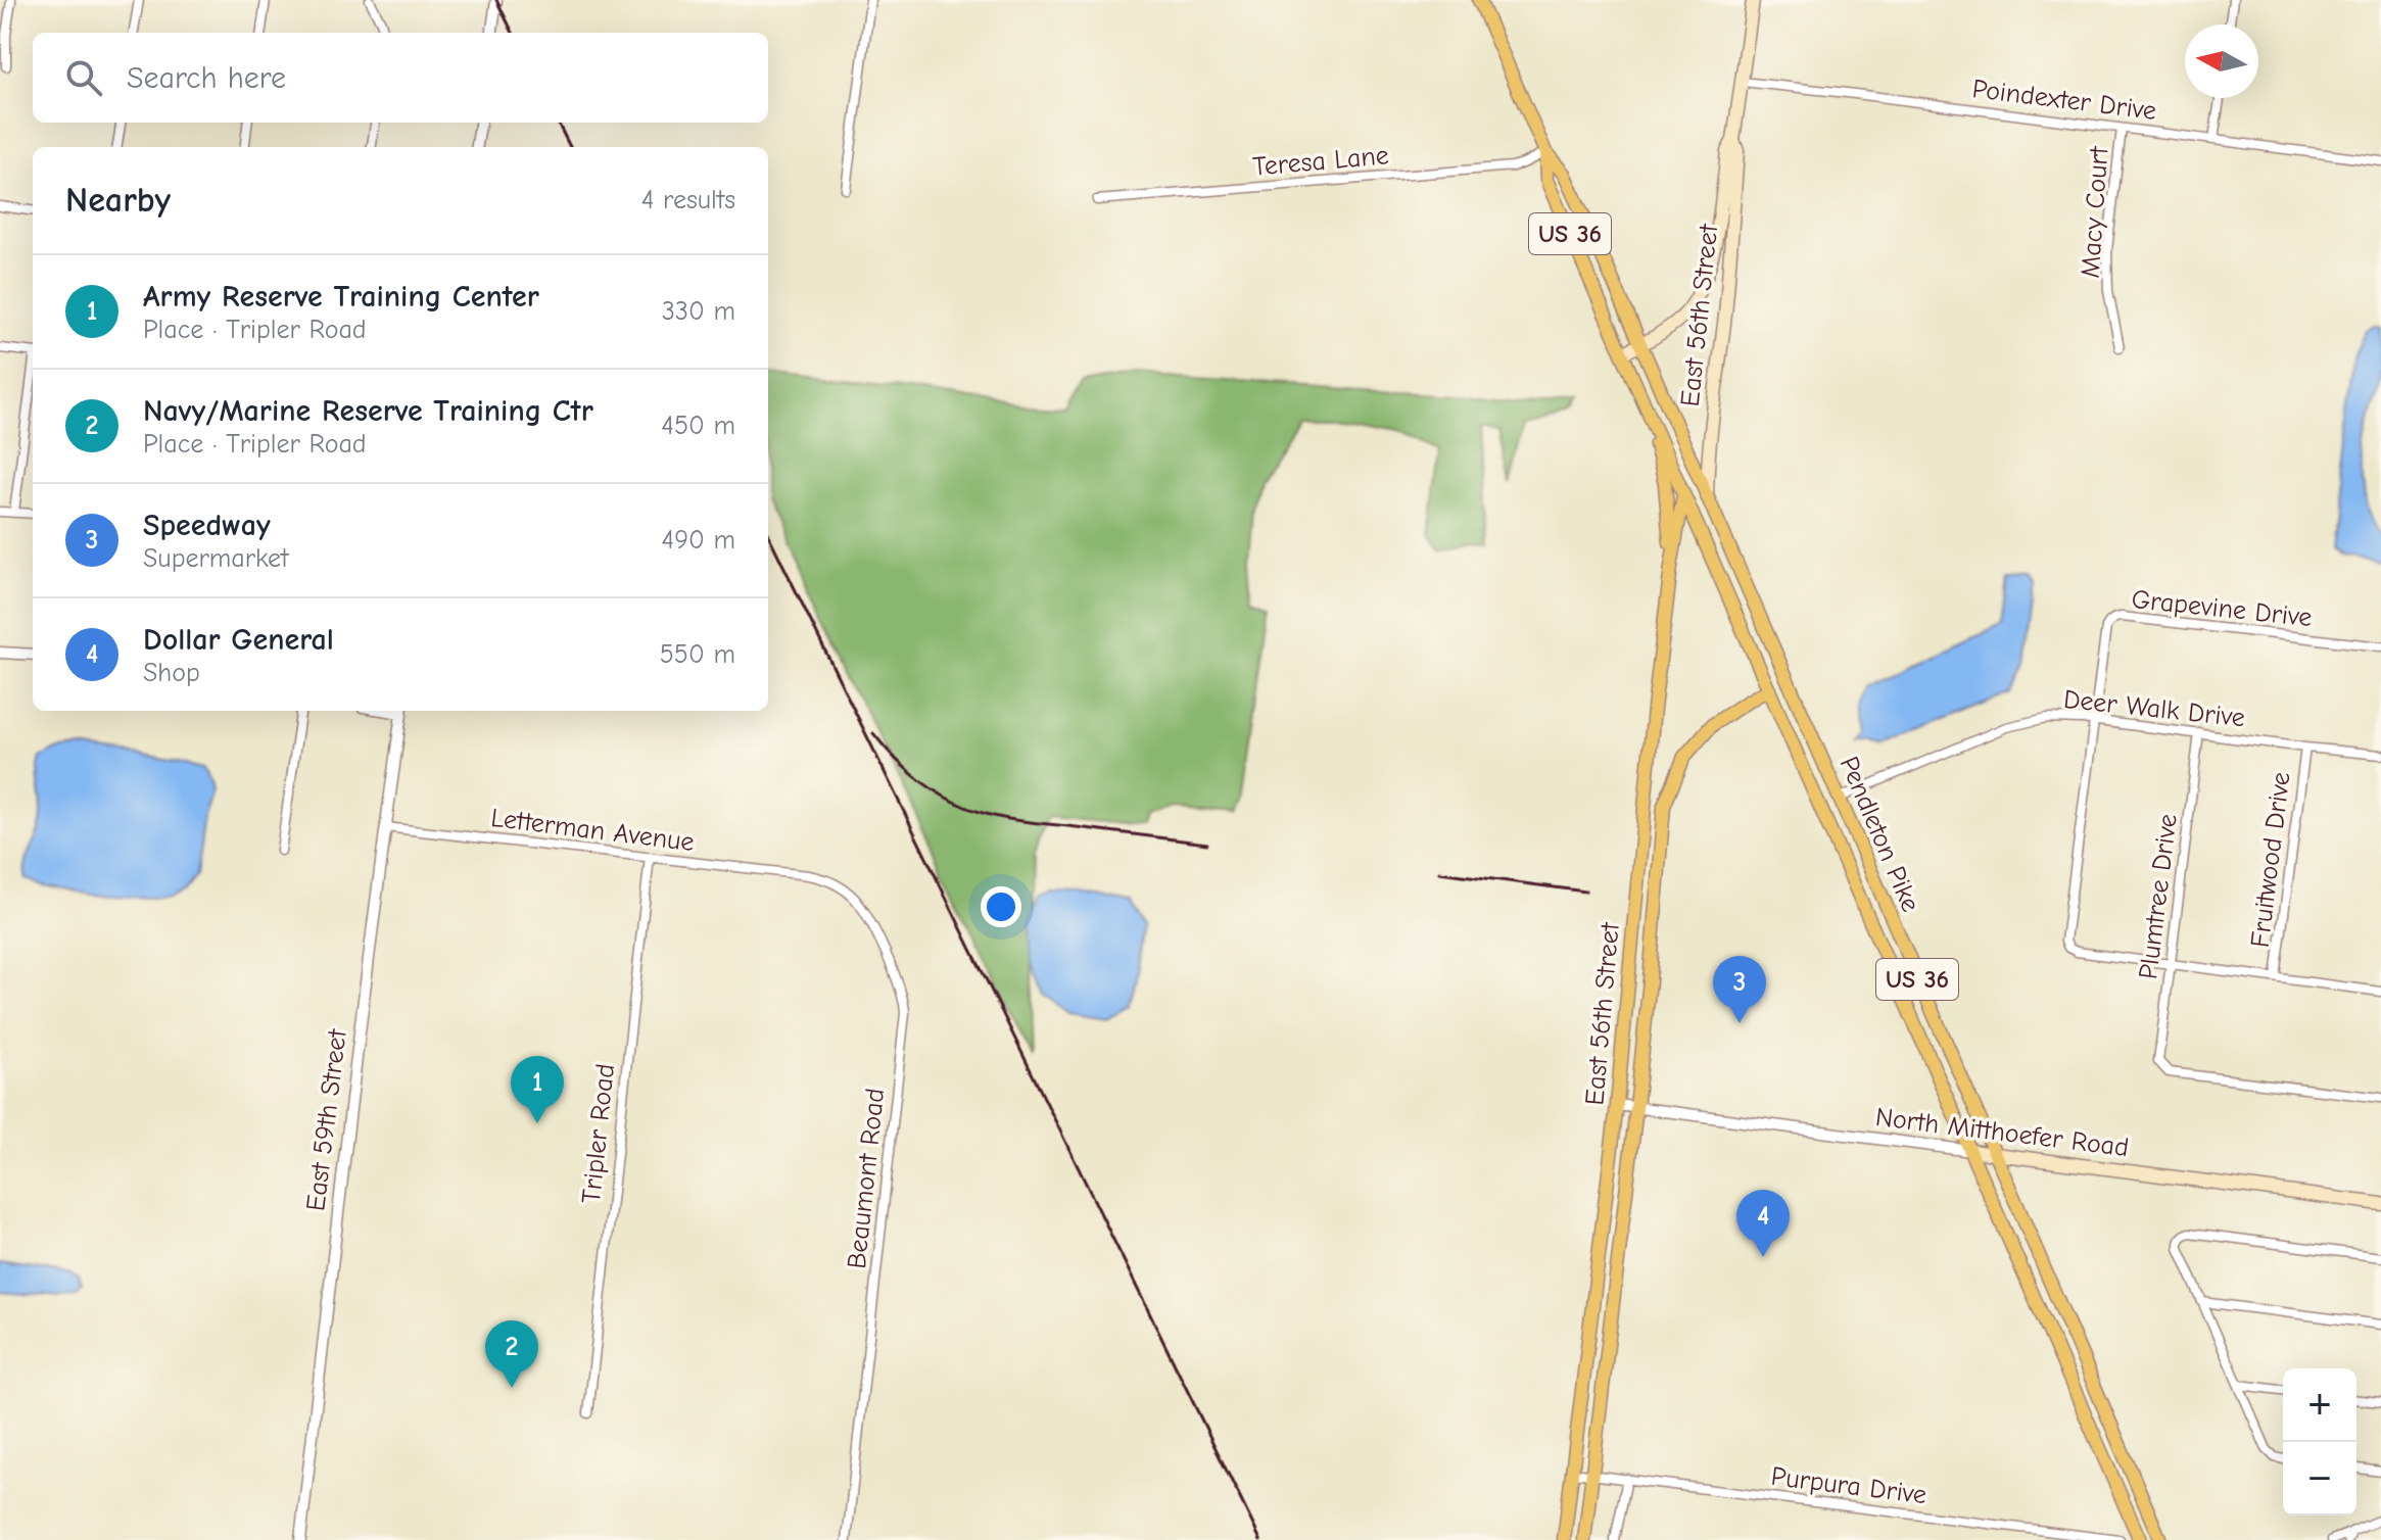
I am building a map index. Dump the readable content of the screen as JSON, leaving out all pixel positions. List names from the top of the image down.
{
  "streets": {
    "main road": [
      "US 36",
      "East 56th Street",
      "Pendleton Pike",
      "North Mitthoefer Road"
    ],
    "street": [
      "Poindexter Drive",
      "Teresa Lane",
      "Macy Court",
      "Grapevine Drive",
      "Deer Walk Drive",
      "Letterman Avenue",
      "Fruitwood Drive",
      "Plumtree Drive",
      "East 59th Street",
      "Tripler Road",
      "Beaumont Road",
      "Purpura Drive"
    ]
  },
  "crossings": [
    ["Poindexter Drive", "Macy Court"],
    ["Poindexter Drive", "East 56th Street"],
    ["Teresa Lane", "Pendleton Pike"],
    ["East 56th Street", "Pendleton Pike"],
    ["East 56th Street", "North Mitthoefer Road"],
    ["East 56th Street", "Purpura Drive"],
    ["Grapevine Drive", "Deer Walk Drive"],
    ["Grapevine Drive", "Plumtree Drive"],
    ["Deer Walk Drive", "Pendleton Pike"],
    ["Deer Walk Drive", "Fruitwood Drive"],
    ["Deer Walk Drive", "Plumtree Drive"],
    ["Letterman Avenue", "East 59th Street"],
    ["Letterman Avenue", "Tripler Road"],
    ["Letterman Avenue", "Beaumont Road"],
    ["Pendleton Pike", "North Mitthoefer Road"]
  ],
  "north": "left",
  "page": {
    "search": "Search here",
    "heading": ["Nearby", "4 results"],
    "list": [
      {
        "mark": "1",
        "name": "Army Reserve Training Center",
        "note": "Place · Tripler Road",
        "value": "330 m"
      },
      {
        "mark": "2",
        "name": "Navy/Marine Reserve Training Ctr",
        "note": "Place · Tripler Road",
        "value": "450 m"
      },
      {
        "mark": "3",
        "name": "Speedway",
        "note": "Supermarket",
        "value": "490 m"
      },
      {
        "mark": "4",
        "name": "Dollar General",
        "note": "Shop",
        "value": "550 m"
      }
    ],
    "pins": [
      "3",
      "1",
      "4",
      "2"
    ],
    "map_buttons": ["+", "−"]
  }
}
